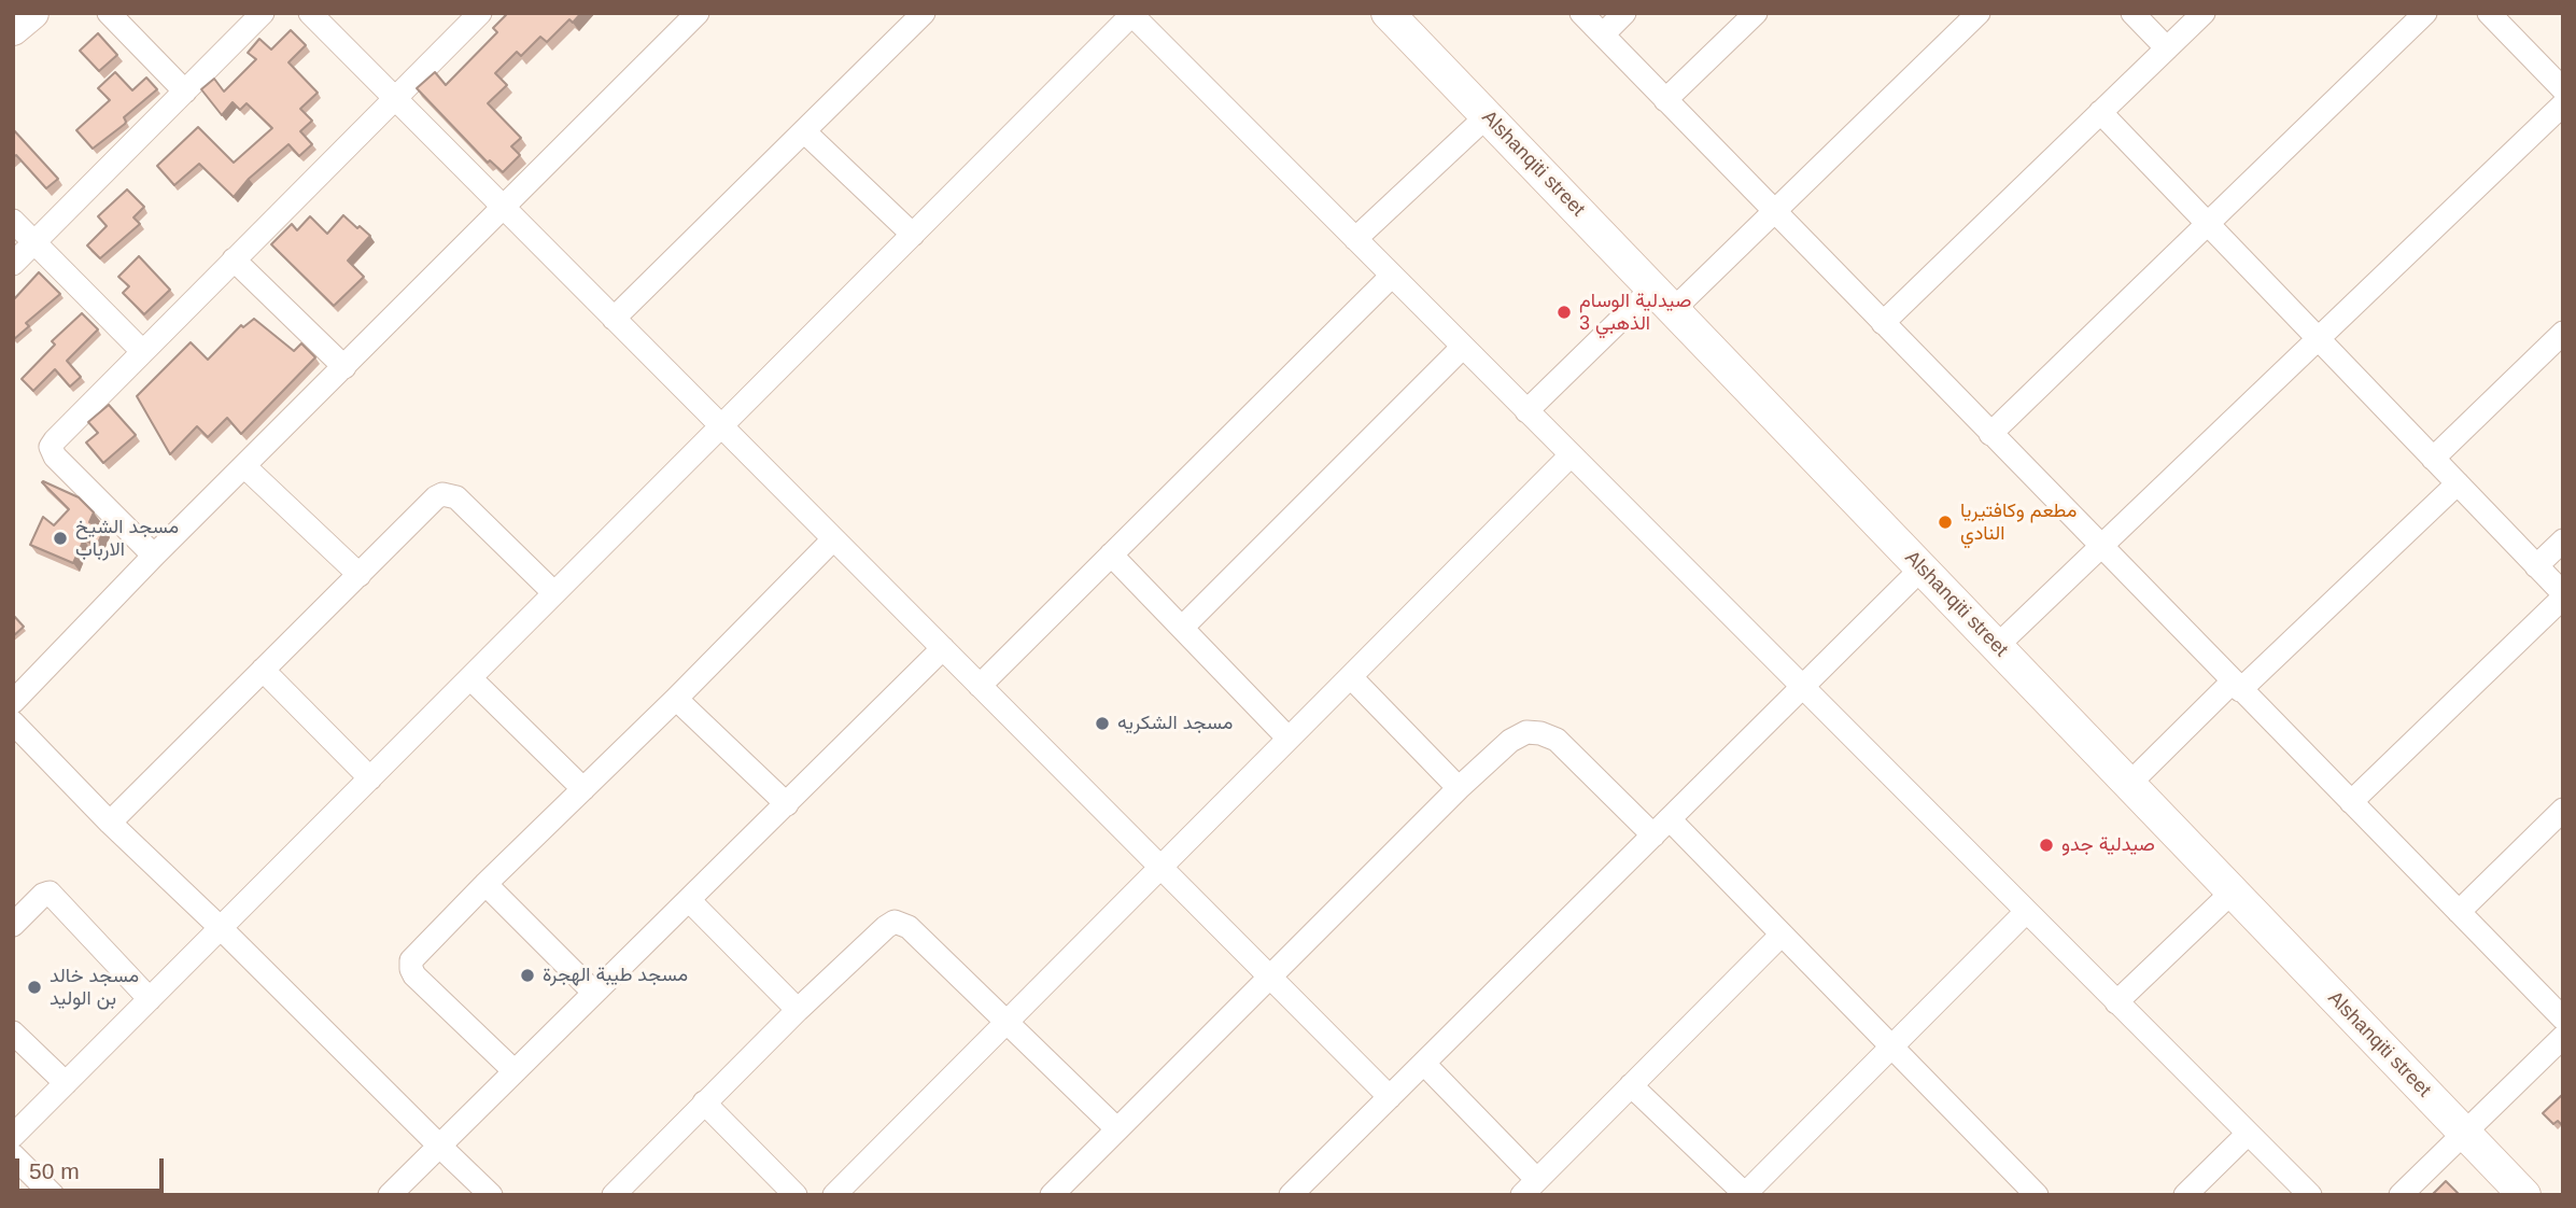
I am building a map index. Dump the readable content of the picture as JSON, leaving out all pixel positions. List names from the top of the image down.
{
  "streets": {
    "street": ["Alshanqiti street"]
  },
  "places": [
    "صيدلية الوسام الذهبي 3",
    "مطعم وكافتيريا النادي",
    "مسجد الشيخ الارباب",
    "مسجد الشكريه",
    "صيدلية جدو",
    "مسجد طيبة الهجرة",
    "مسجد خالد بن الوليد"
  ],
  "scale_bar": "50 m"
}
